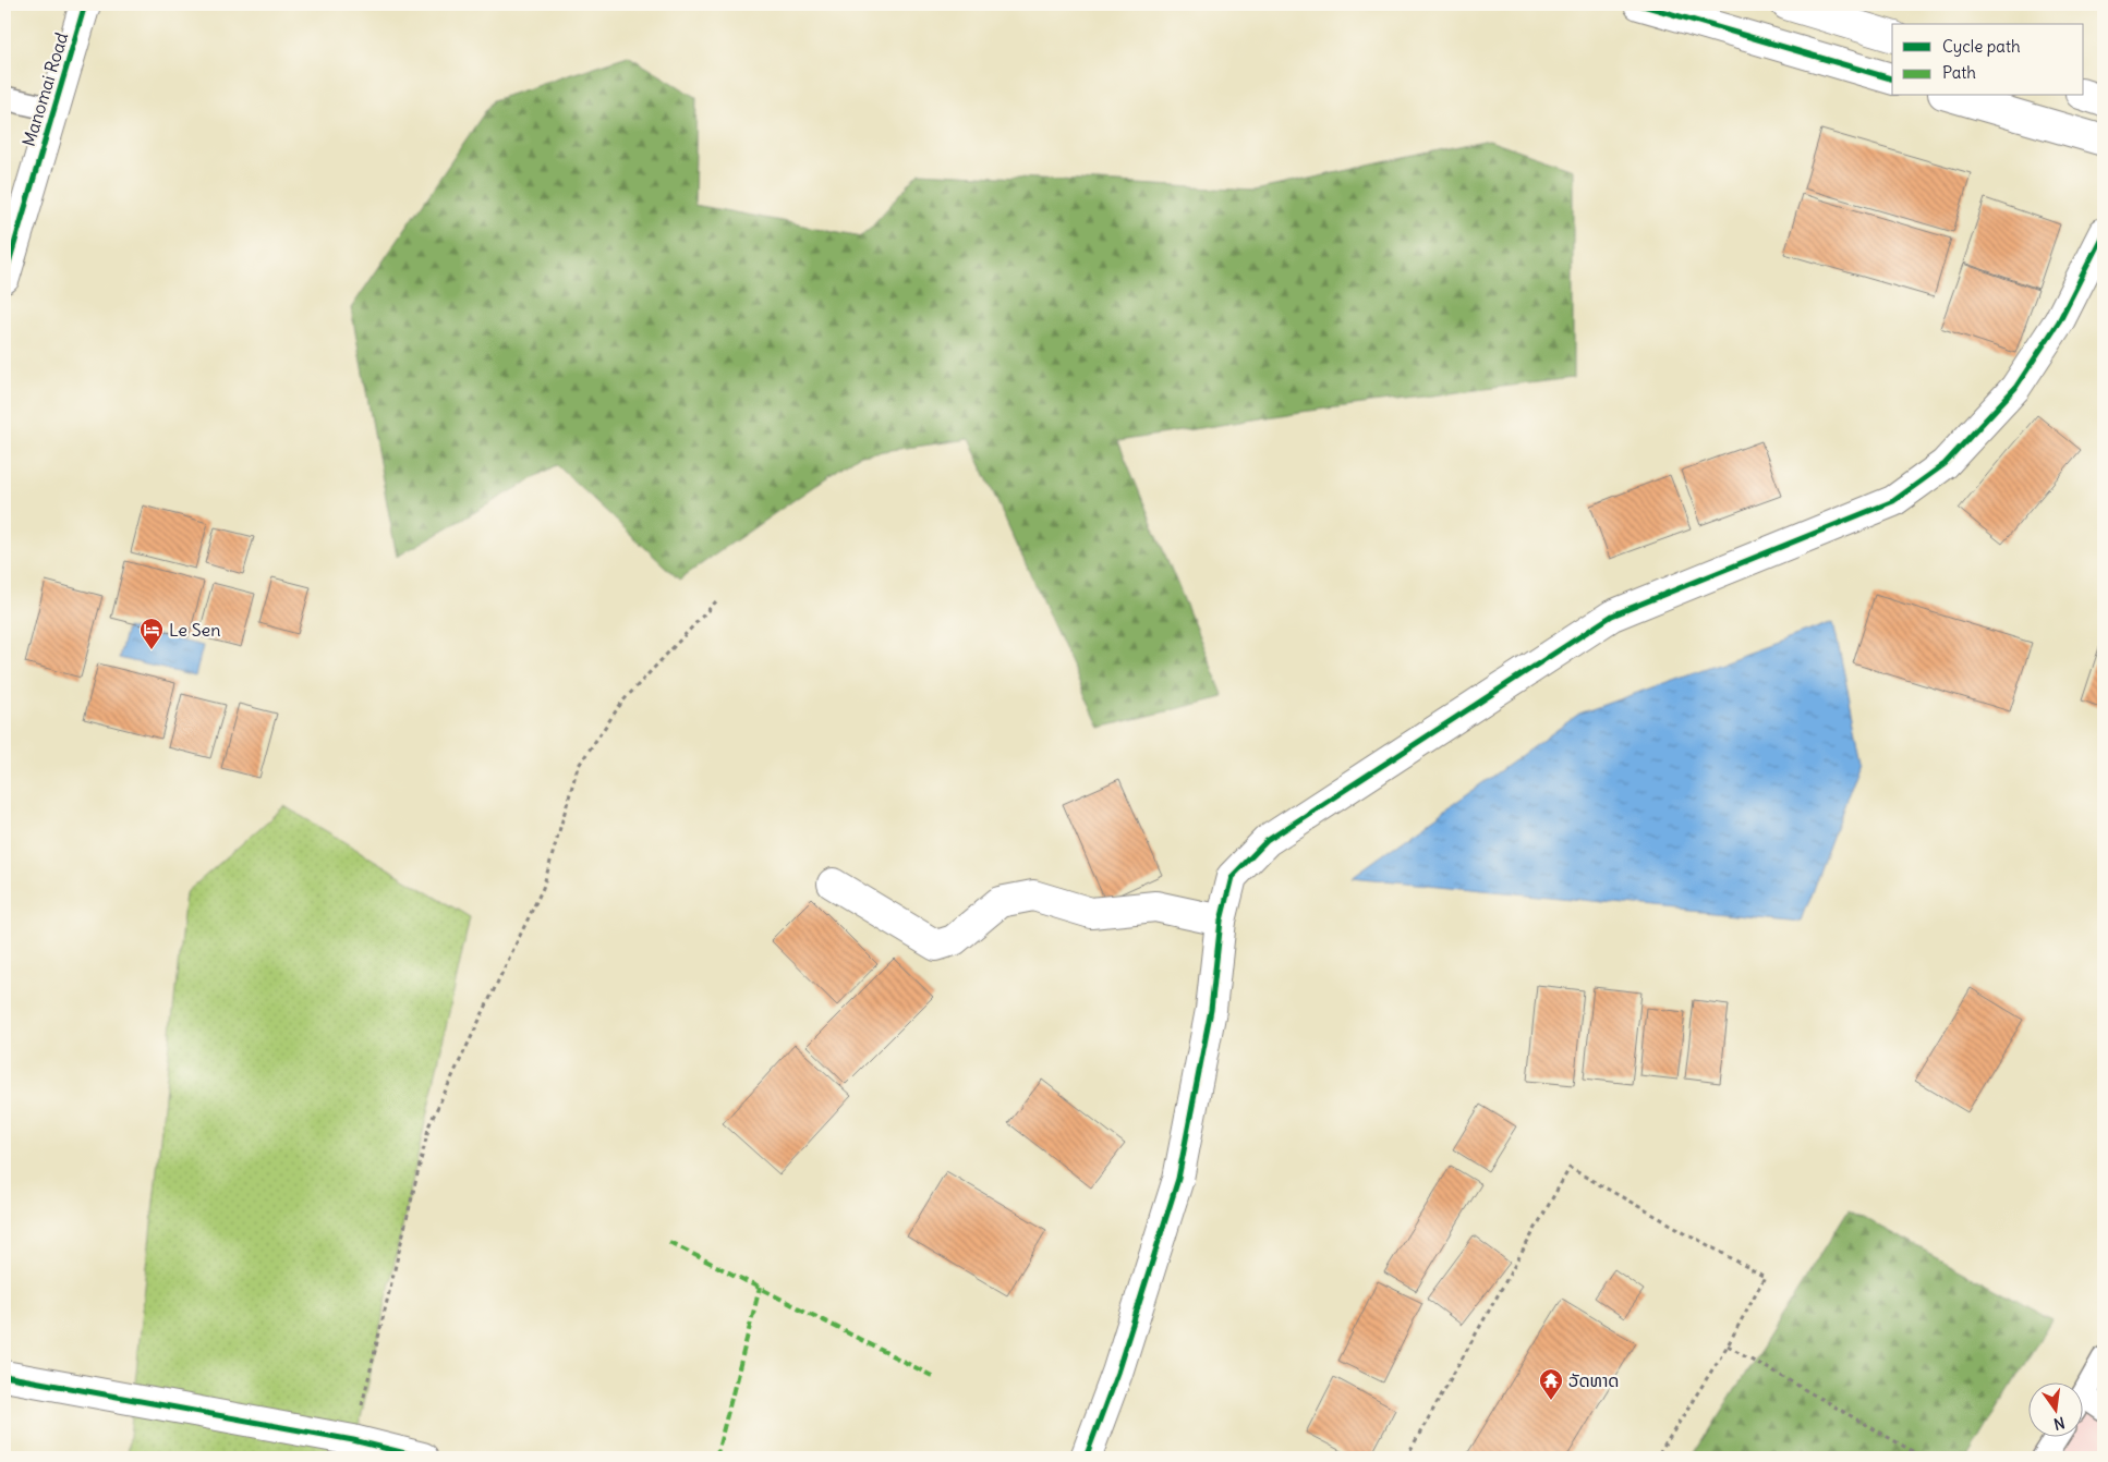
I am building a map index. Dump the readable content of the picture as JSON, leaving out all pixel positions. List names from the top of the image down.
{
  "streets": {
    "street": ["Manomai Road"]
  },
  "places": {
    "hotel": ["Le Sen"],
    "temple": ["ວັດທາດ"]
  },
  "legend": ["Cycle path", "Path"],
  "north": "bottom"
}
